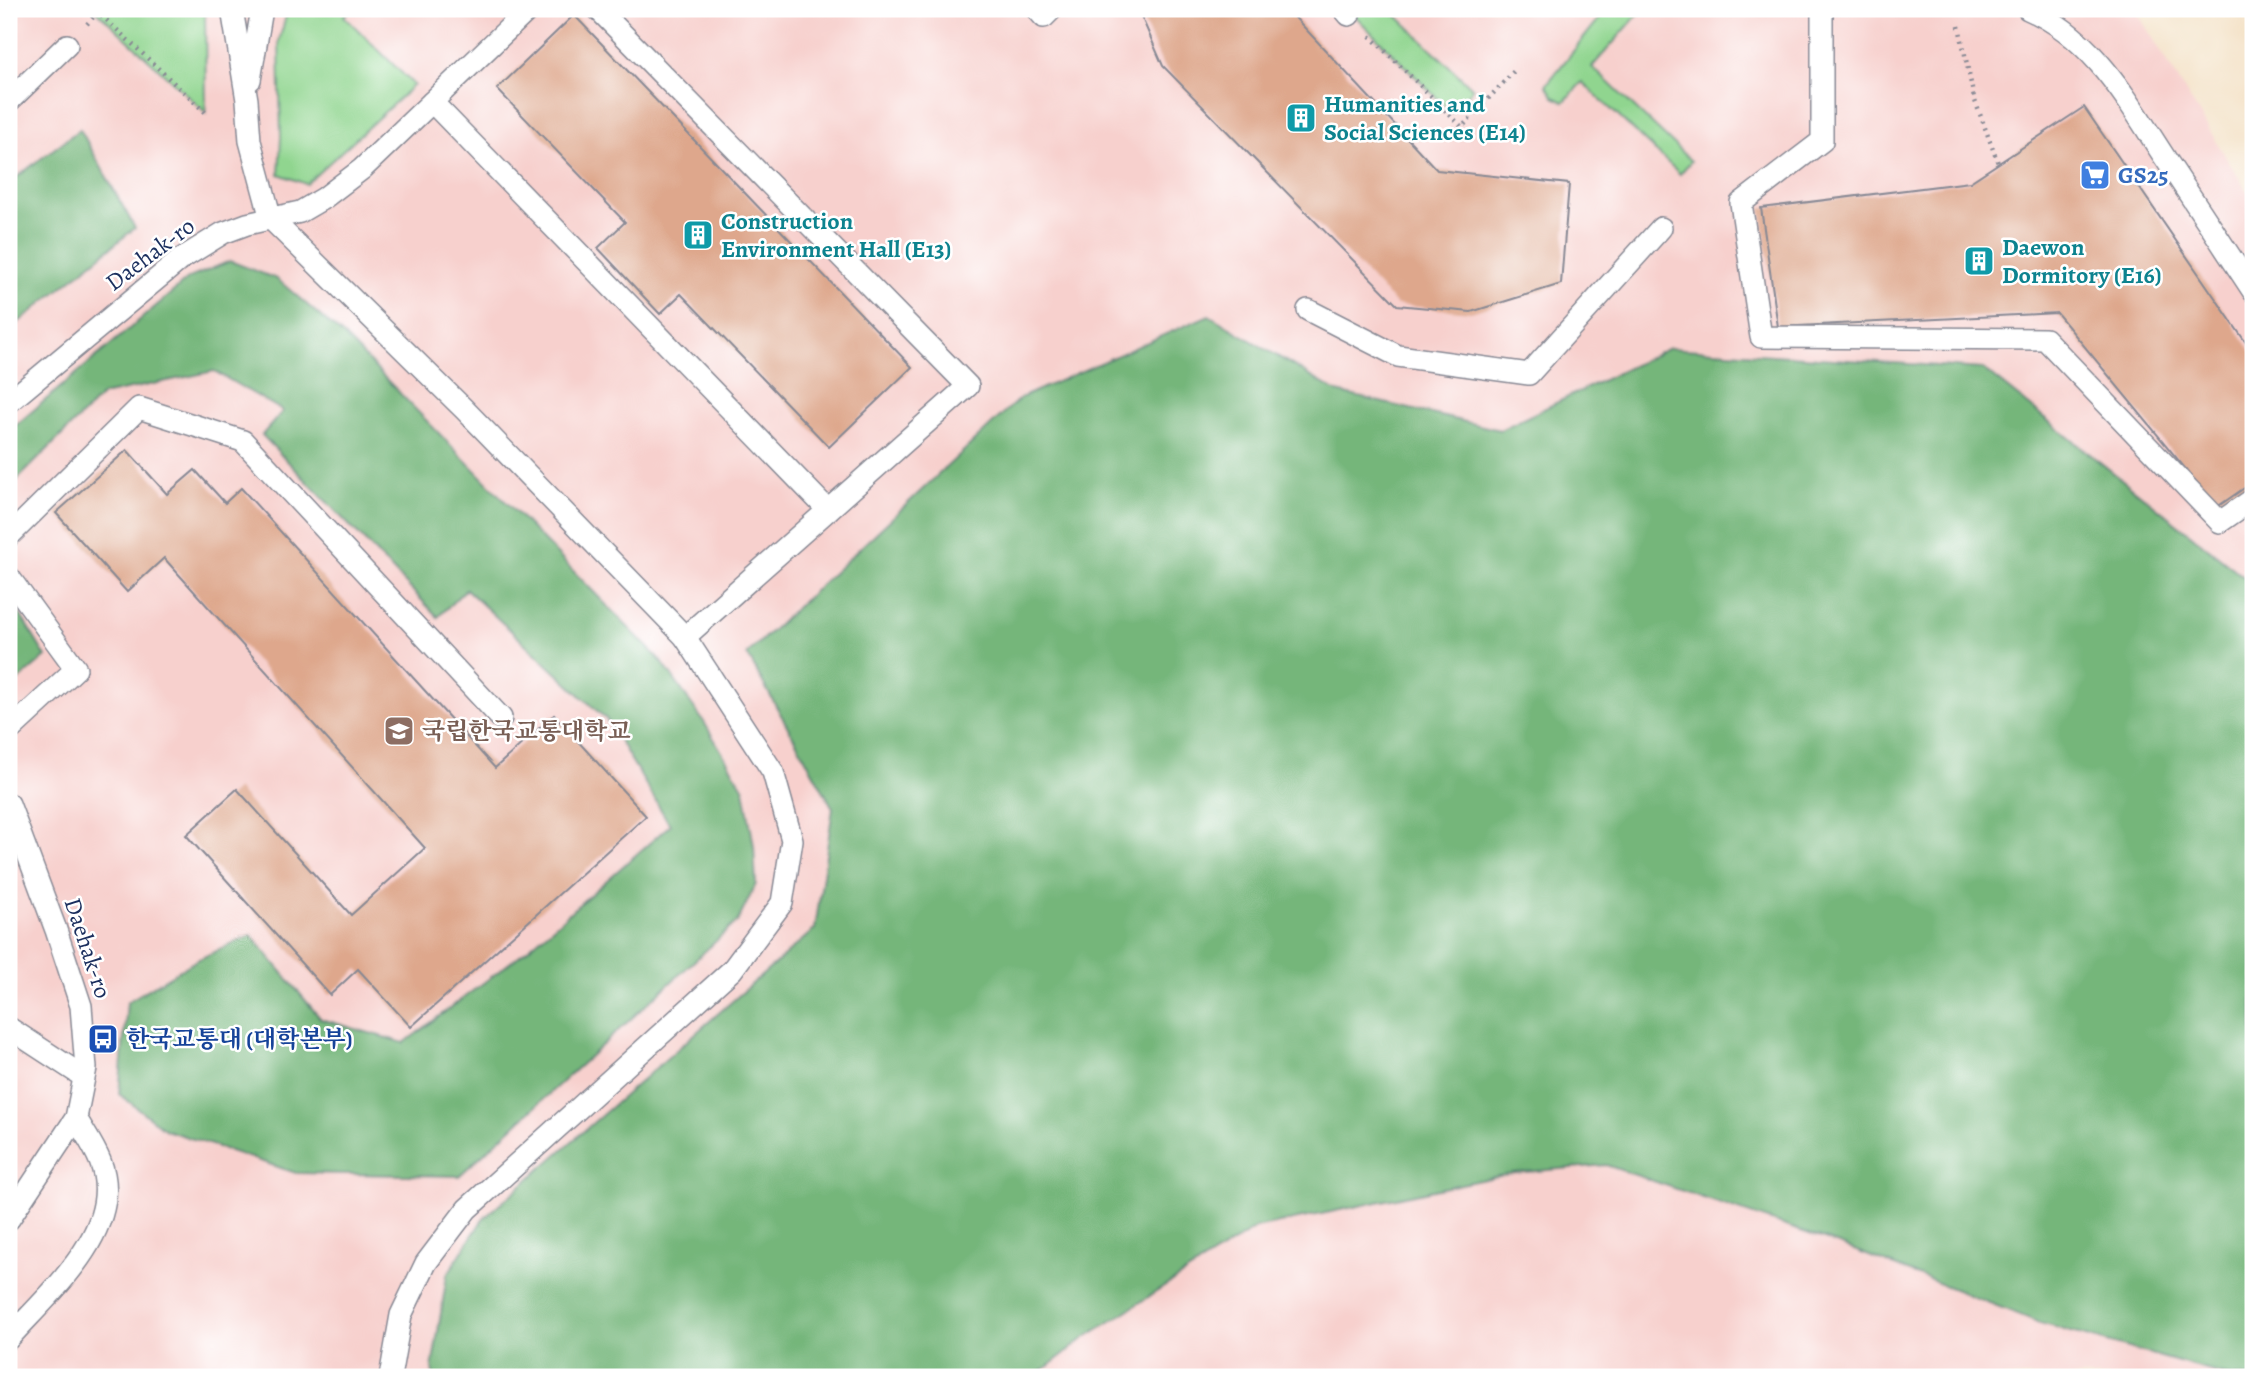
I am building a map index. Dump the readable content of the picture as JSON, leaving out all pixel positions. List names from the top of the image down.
{
  "streets": {
    "lane": ["Daehak-ro"]
  },
  "places": {
    "building": ["Humanities and Social Sciences (E14)", "Construction Environment Hall (E13)", "Daewon Dormitory (E16)"],
    "supermarket": ["GS25"],
    "school or university": ["국립한국교통대학교"],
    "bus stop": ["한국교통대 (대학본부)"]
  }
}
